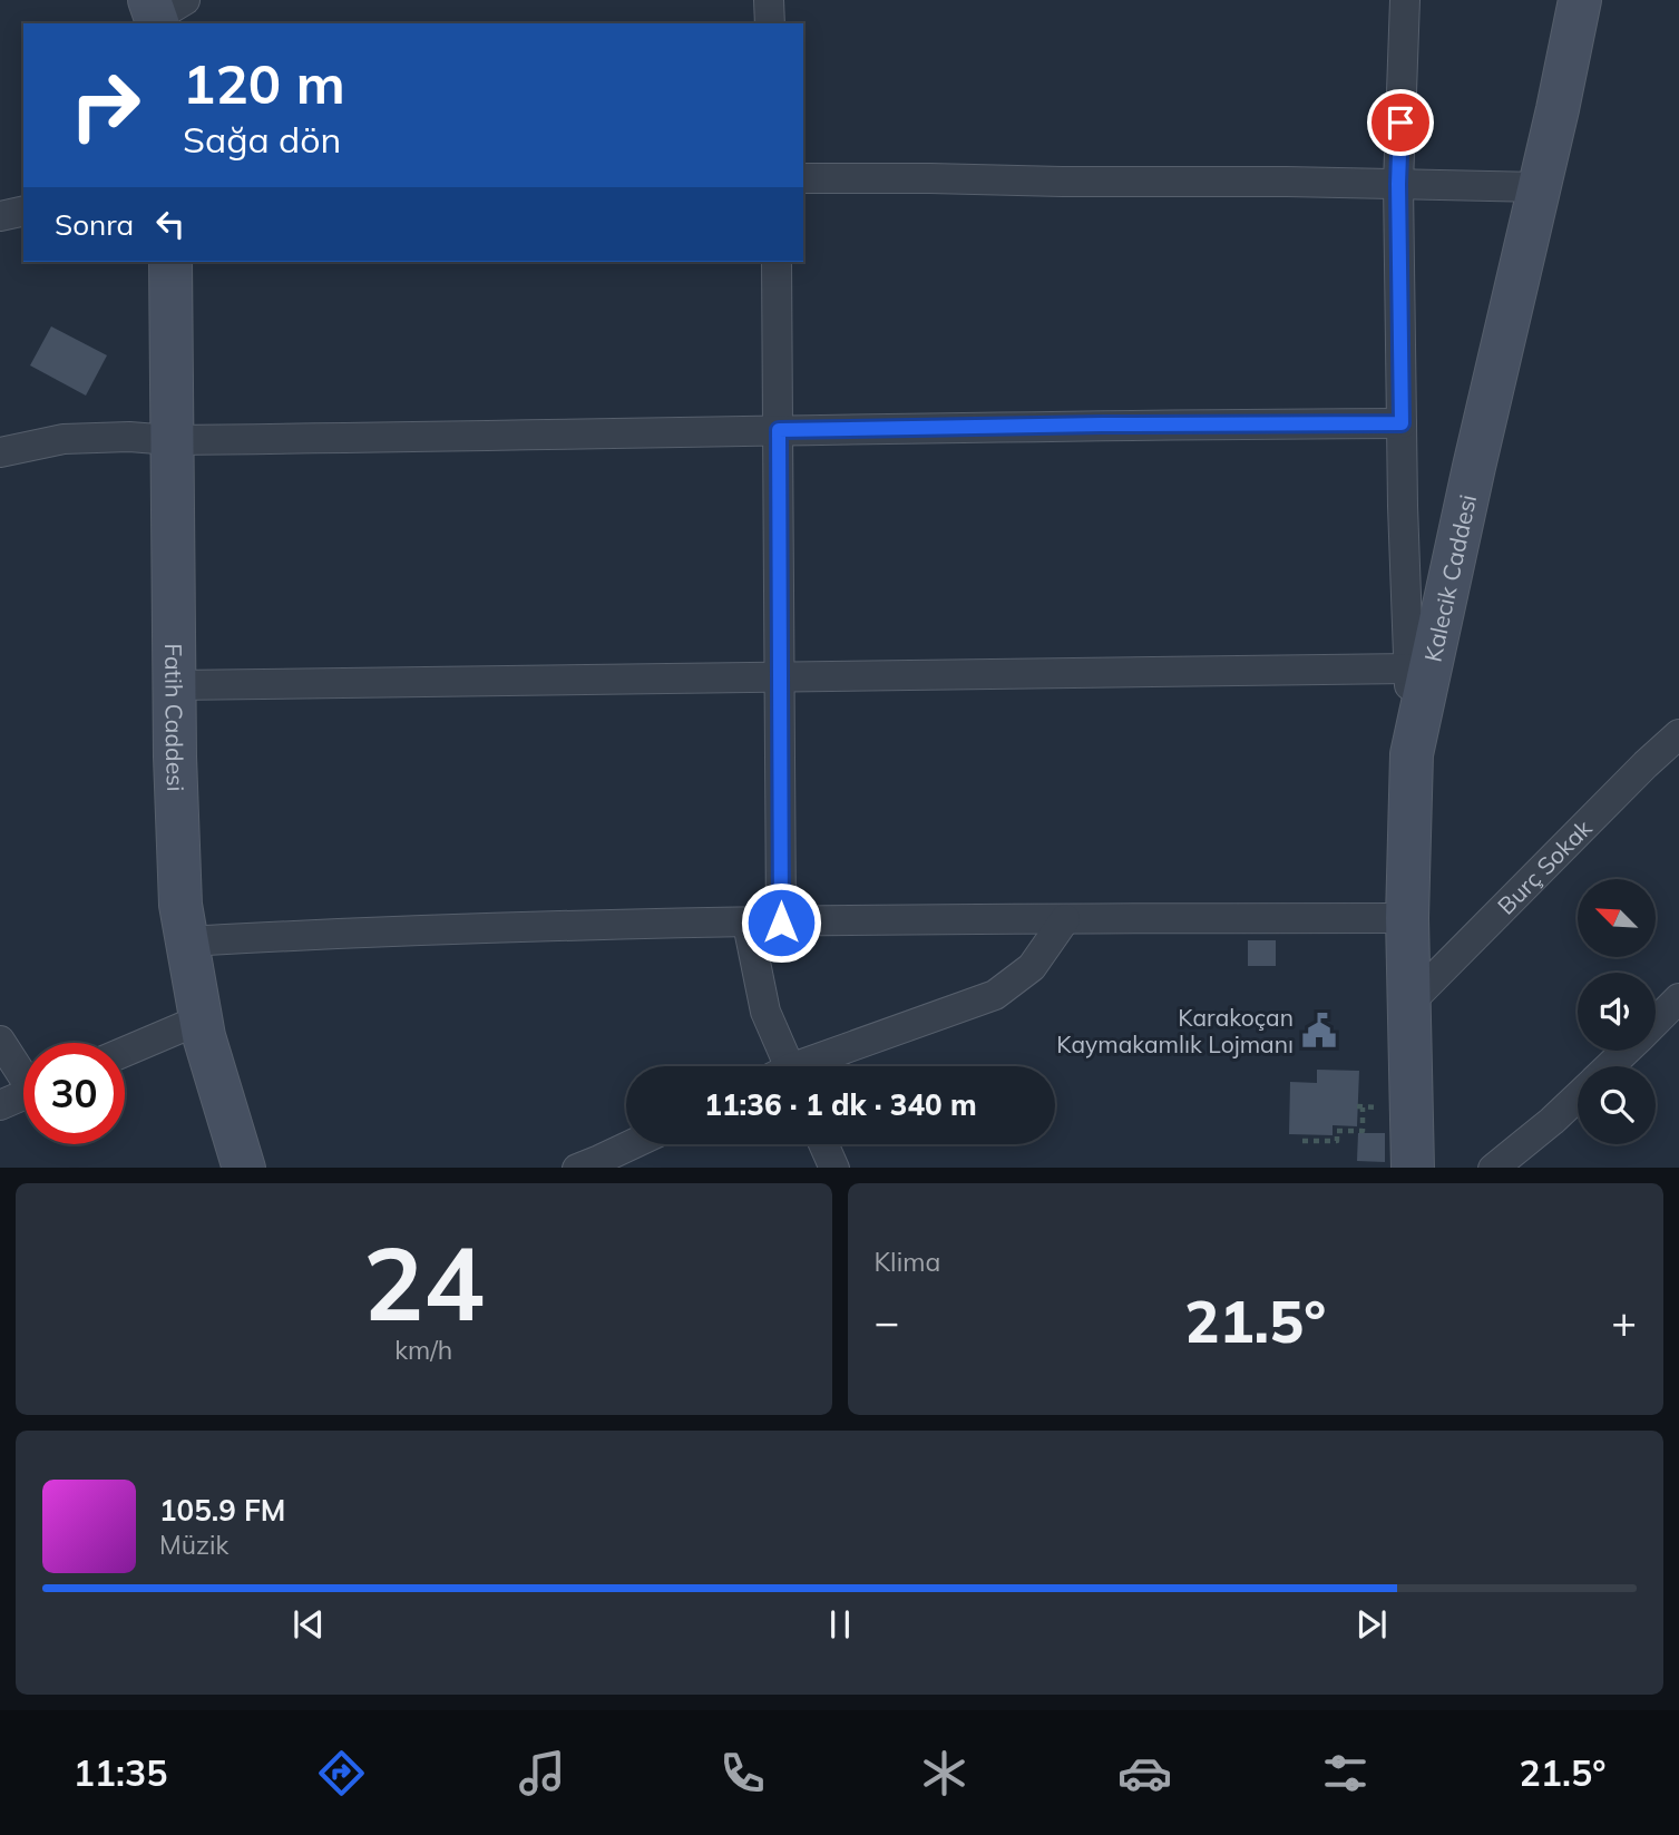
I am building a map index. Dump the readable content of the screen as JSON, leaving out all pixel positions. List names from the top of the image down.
{
  "streets": {
    "street": ["Kalecik Caddesi", "Fatih Caddesi", "Burç Sokak"]
  },
  "crossings": [
    ["Kalecik Caddesi", "Burç Sokak"]
  ],
  "places": {
    "public building": ["Karakoçan Kaymakamlık Lojmanı"]
  },
  "north": "top left",
  "page": {
    "turn": ["120 m", "Sağa dön"],
    "then": "Sonra",
    "limit": "30",
    "trip": "11:36 · 1 dk · 340 m",
    "tile": [
      ["24", "km/h"],
      "Klima"
    ],
    "heat": ["−", "21.5°", "+"],
    "song": ["105.9 FM", "Müzik"],
    "tabs": ["11:35", "21.5°"]
  }
}
